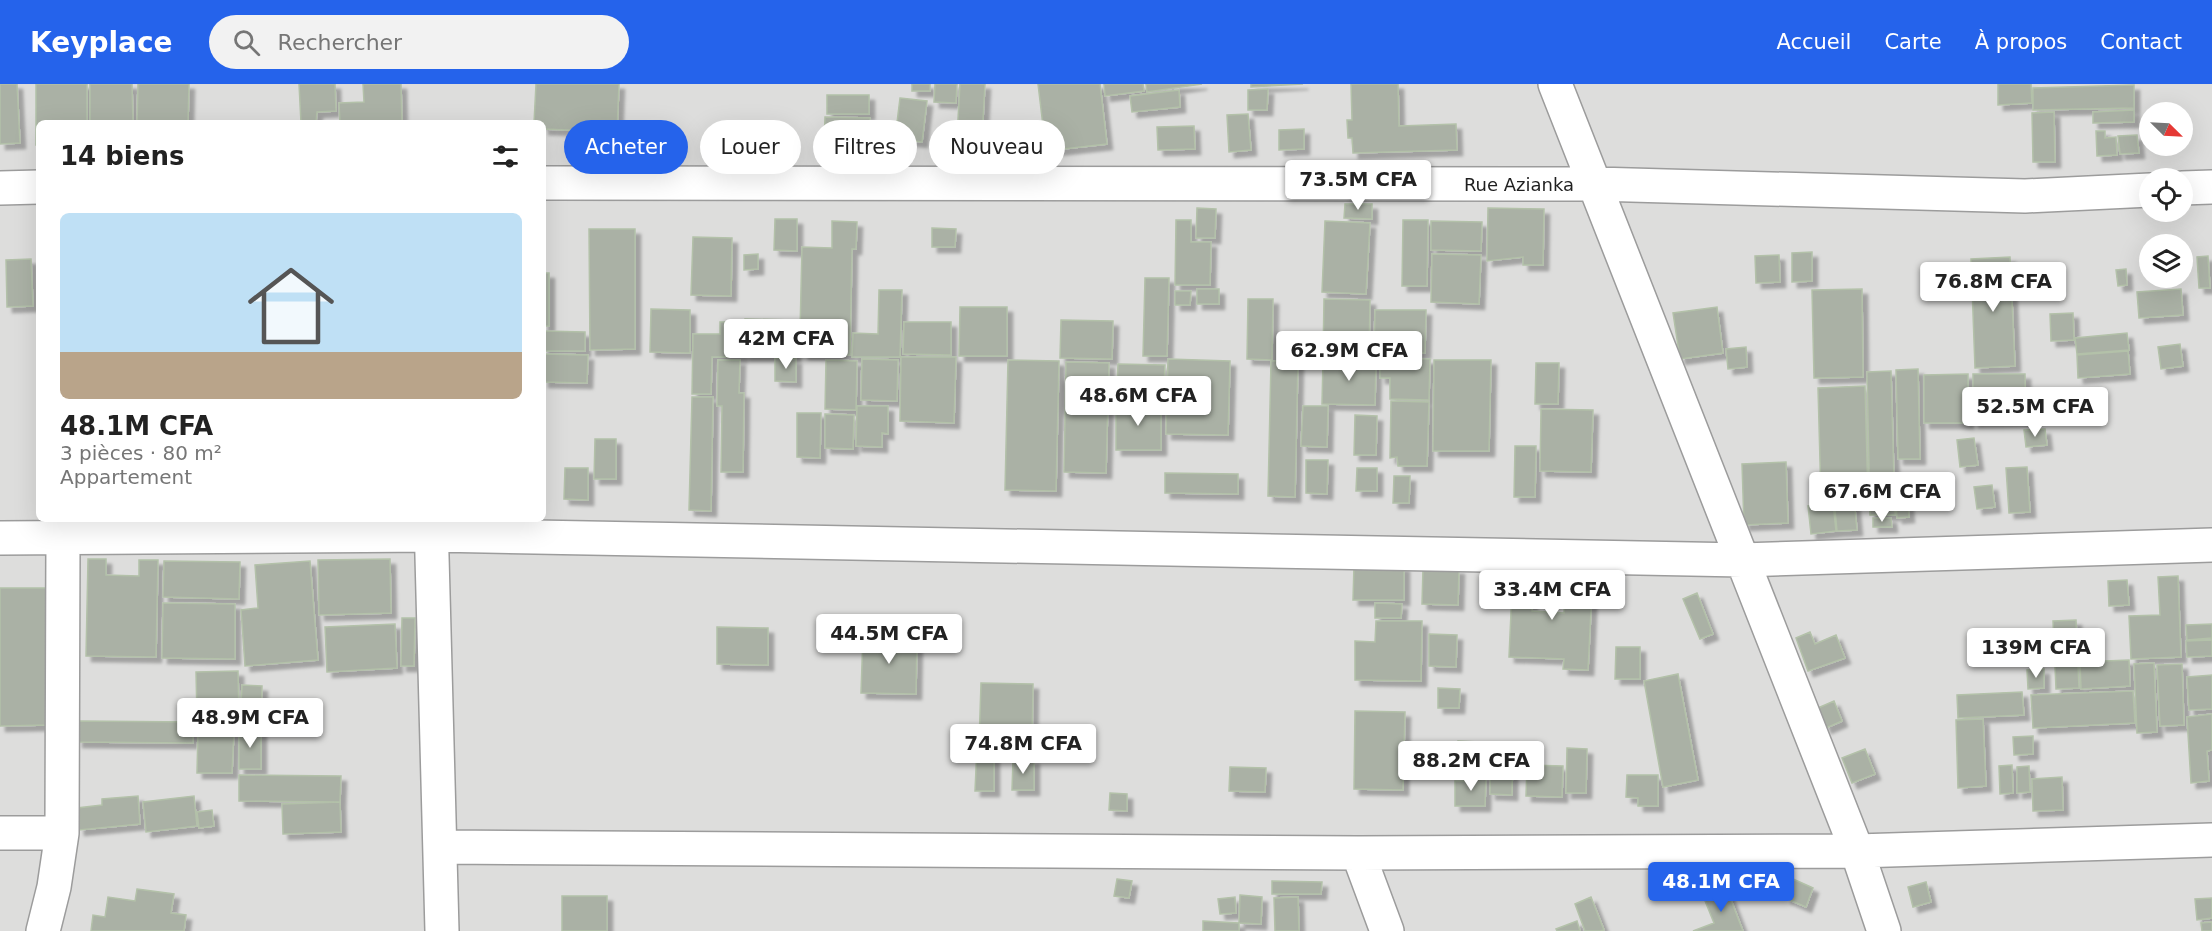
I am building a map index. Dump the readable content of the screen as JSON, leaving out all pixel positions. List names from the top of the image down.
{
  "streets": {
    "street": ["Rue Azianka"]
  },
  "north": "bottom right",
  "page": {
    "header": "Keyplace",
    "search": "Rechercher",
    "nav": [
      "Accueil",
      "Carte",
      "À propos",
      "Contact"
    ],
    "chip": [
      "Acheter",
      "Louer",
      "Filtres",
      "Nouveau"
    ],
    "heading": "14 biens",
    "price": [
      "73.5M CFA",
      "76.8M CFA",
      "42M CFA",
      "62.9M CFA",
      "48.6M CFA",
      "52.5M CFA",
      "67.6M CFA",
      "33.4M CFA",
      "44.5M CFA",
      "139M CFA",
      "48.9M CFA",
      "74.8M CFA",
      "88.2M CFA",
      "48.1M CFA"
    ],
    "list": [
      {
        "name": "48.1M CFA",
        "note": "3 pièces · 80 m² · Appartement"
      }
    ]
  }
}
